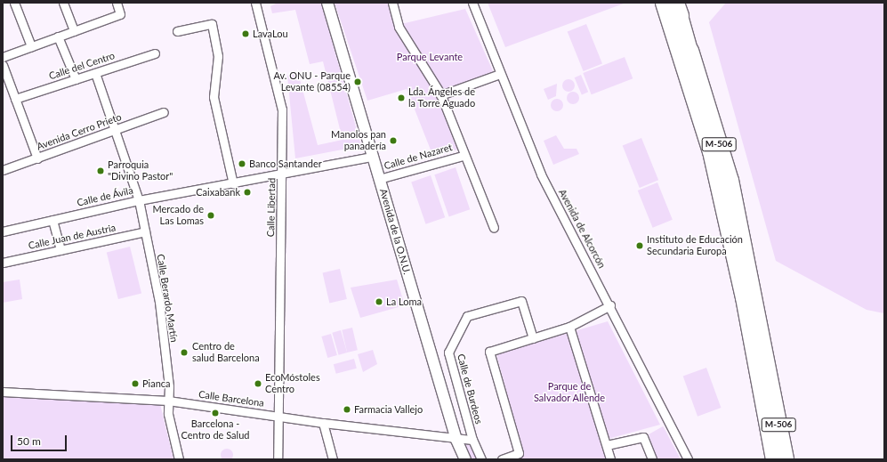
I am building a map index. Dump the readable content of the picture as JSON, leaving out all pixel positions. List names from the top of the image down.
{
  "streets": {
    "highway": ["M-506"],
    "street": [
      "Calle del Centro",
      "Avenida Cerro Prieto",
      "Calle de Nazaret",
      "Calle de Ávila",
      "Calle Libertad",
      "Avenida de Alcorcón",
      "Avenida de la O.N.U.",
      "Calle Juan de Austria",
      "Calle Berardo Martín",
      "Calle de Burdeos",
      "Calle Barcelona"
    ]
  },
  "crossings": [
    ["Calle del Centro", "Calle Berardo Martín"],
    ["Avenida Cerro Prieto", "Calle Berardo Martín"],
    ["Calle de Nazaret", "Avenida de la O.N.U."],
    ["Calle de Ávila", "Calle Libertad"],
    ["Calle de Ávila", "Avenida de la O.N.U."],
    ["Calle de Ávila", "Calle Berardo Martín"],
    ["Calle Libertad", "Calle Barcelona"],
    ["Avenida de la O.N.U.", "Calle de Burdeos"],
    ["Avenida de la O.N.U.", "Calle Barcelona"],
    ["Calle Juan de Austria", "Calle Berardo Martín"],
    ["Calle Berardo Martín", "Calle Barcelona"],
    ["Calle de Burdeos", "Calle Barcelona"]
  ],
  "parks": ["Parque Levante", "Parque de Salvador Allende"],
  "places": [
    "LavaLou",
    "Av. ONU - Parque Levante (08554)",
    "Lda. Ángeles de la Torre Aguado",
    "Manolos pan panadería",
    "Banco Santander",
    "Parroquia \"Divino Pastor\"",
    "Caixabank",
    "Mercado de Las Lomas",
    "Instituto de Educación Secundaria Europa",
    "La Loma",
    "Centro de salud Barcelona",
    "Pianca",
    "EcoMóstoles Centro",
    "Farmacia Vallejo",
    "Barcelona - Centro de Salud"
  ],
  "scale_bar": "50 m"
}
